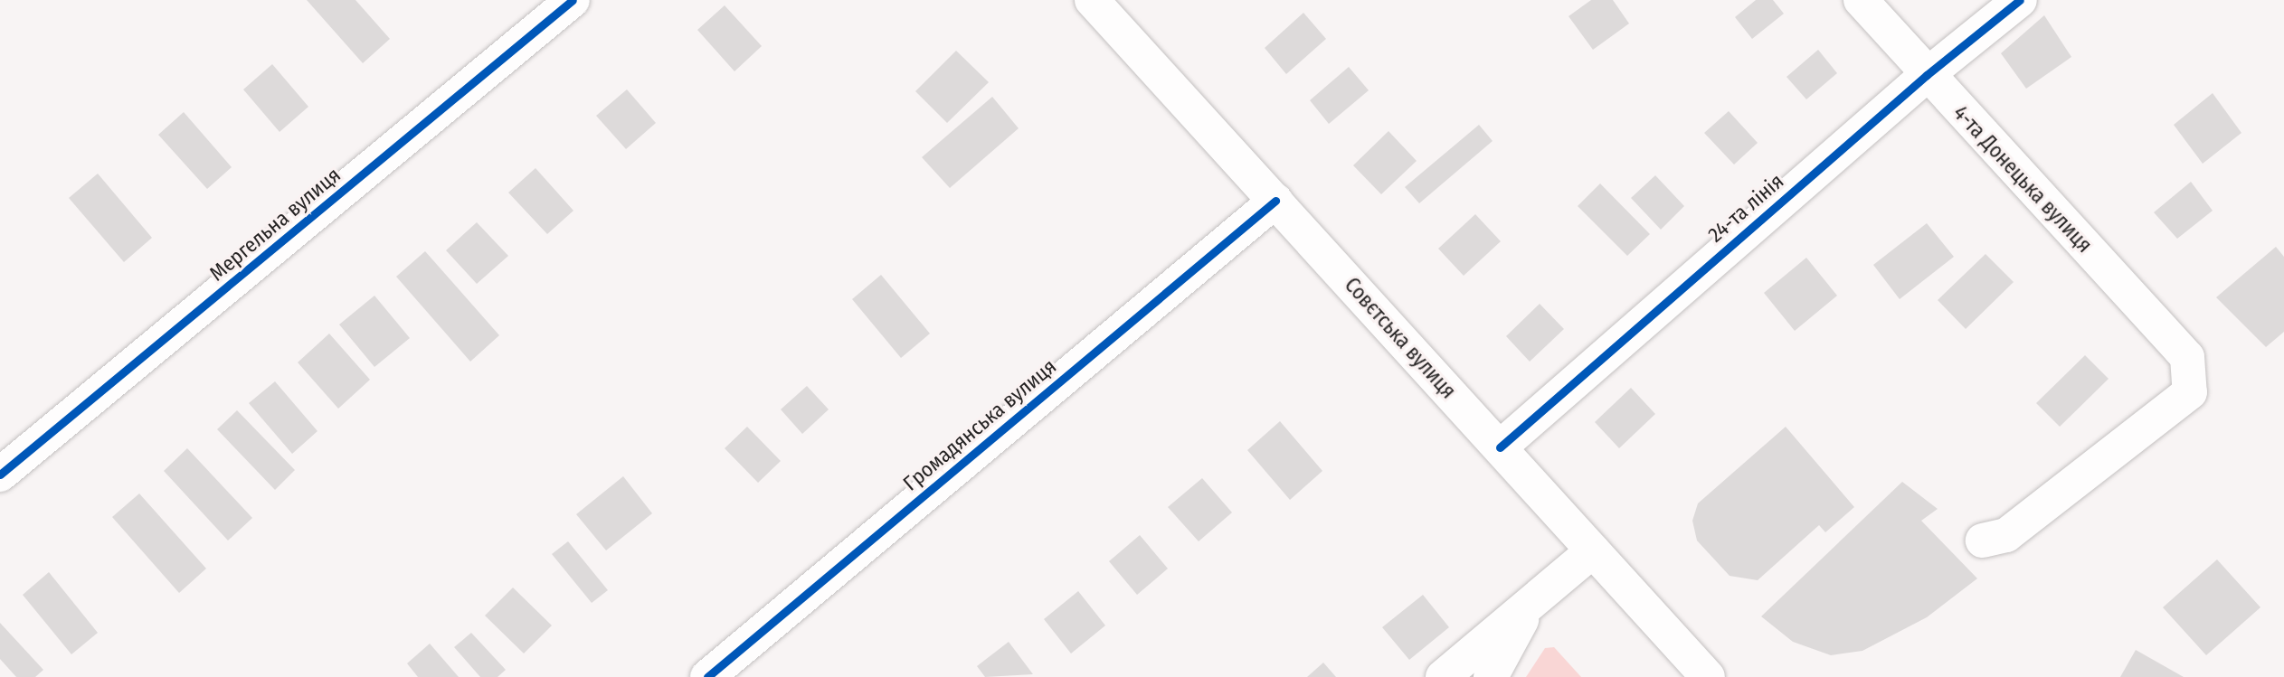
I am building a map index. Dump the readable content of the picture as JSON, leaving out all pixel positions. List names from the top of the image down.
{
  "streets": {
    "street": [
      "4-та Донецька вулиця",
      "24-та лінія",
      "Мергельна вулиця",
      "Совєтська вулиця",
      "Громадянська вулиця"
    ]
  },
  "crossings": [
    ["4-та Донецька вулиця", "24-та лінія"],
    ["24-та лінія", "Совєтська вулиця"],
    ["Совєтська вулиця", "Громадянська вулиця"]
  ]
}
